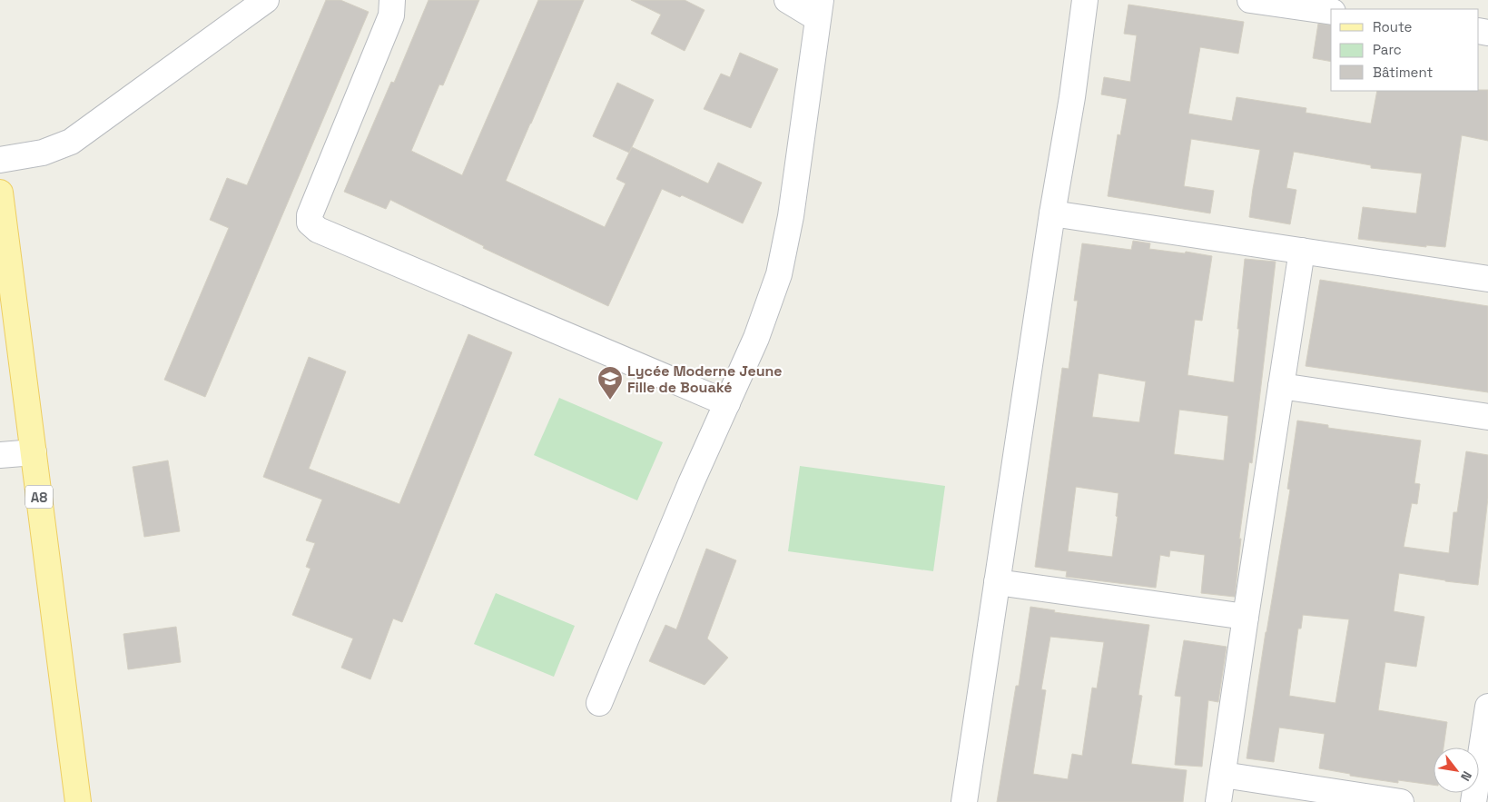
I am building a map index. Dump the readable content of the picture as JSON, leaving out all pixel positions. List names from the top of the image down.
{
  "streets": {
    "main road": ["A8"]
  },
  "places": {
    "school or university": ["Lycée Moderne Jeune Fille de Bouaké"]
  },
  "legend": ["Route", "Parc", "Bâtiment"],
  "north": "bottom right"
}
